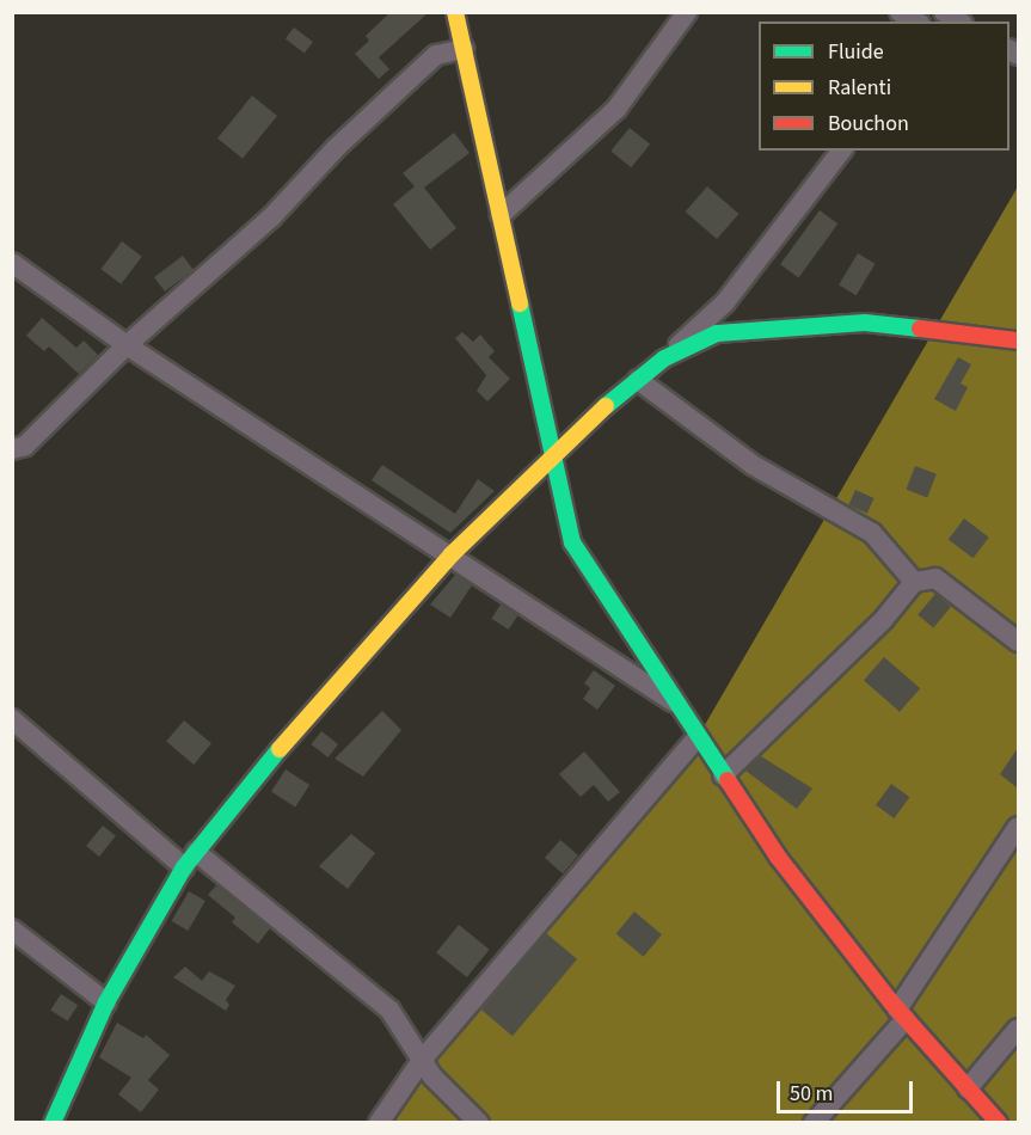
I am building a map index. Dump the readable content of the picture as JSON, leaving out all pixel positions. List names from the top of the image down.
{
  "legend": ["Fluide", "Ralenti", "Bouchon"],
  "scale_bar": "50 m"
}
